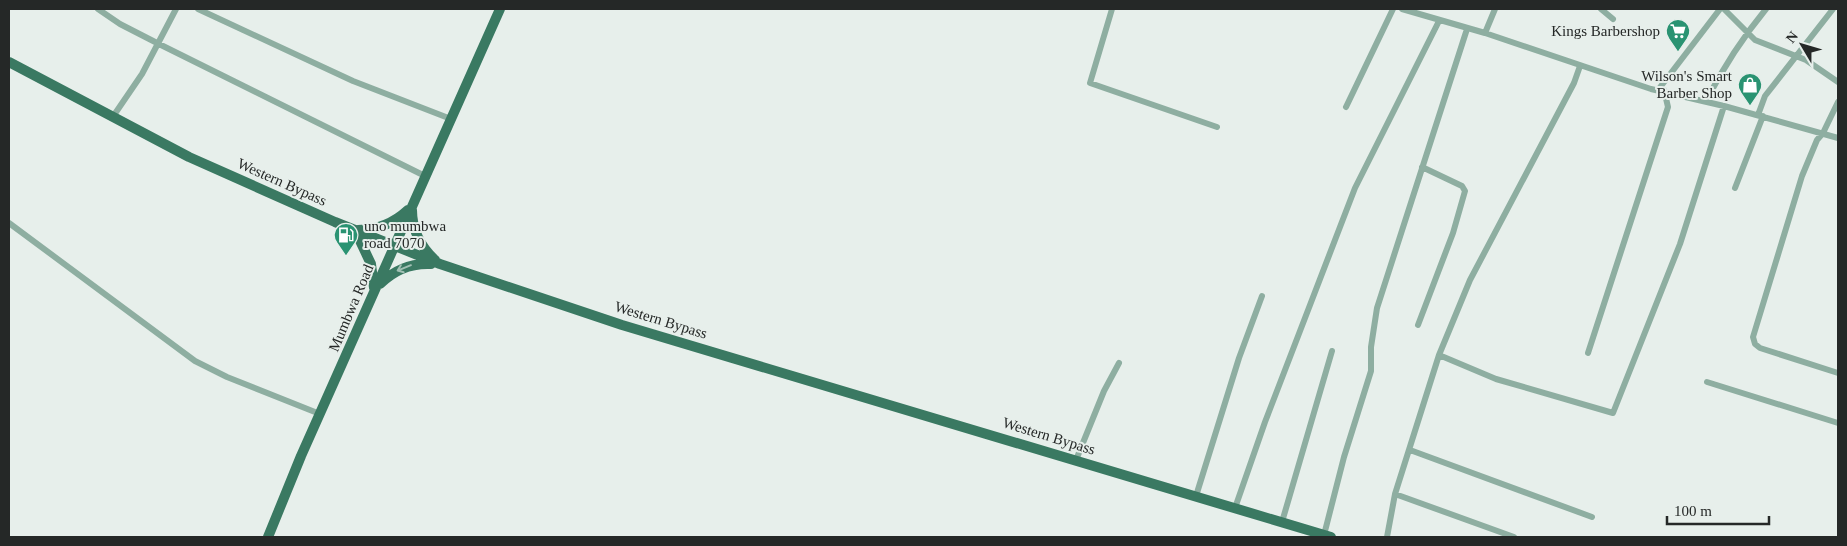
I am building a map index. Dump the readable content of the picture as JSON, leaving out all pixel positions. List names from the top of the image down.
{
  "streets": {
    "main road": ["Western Bypass", "Mumbwa Road"]
  },
  "crossings": [
    ["Western Bypass", "Mumbwa Road"]
  ],
  "places": {
    "supermarket": ["Kings Barbershop"],
    "shop": ["Wilson's Smart Barber Shop"],
    "fuel station": ["uno mumbwa road 7070"]
  },
  "scale_bar": "100 m",
  "north": "top left"
}
